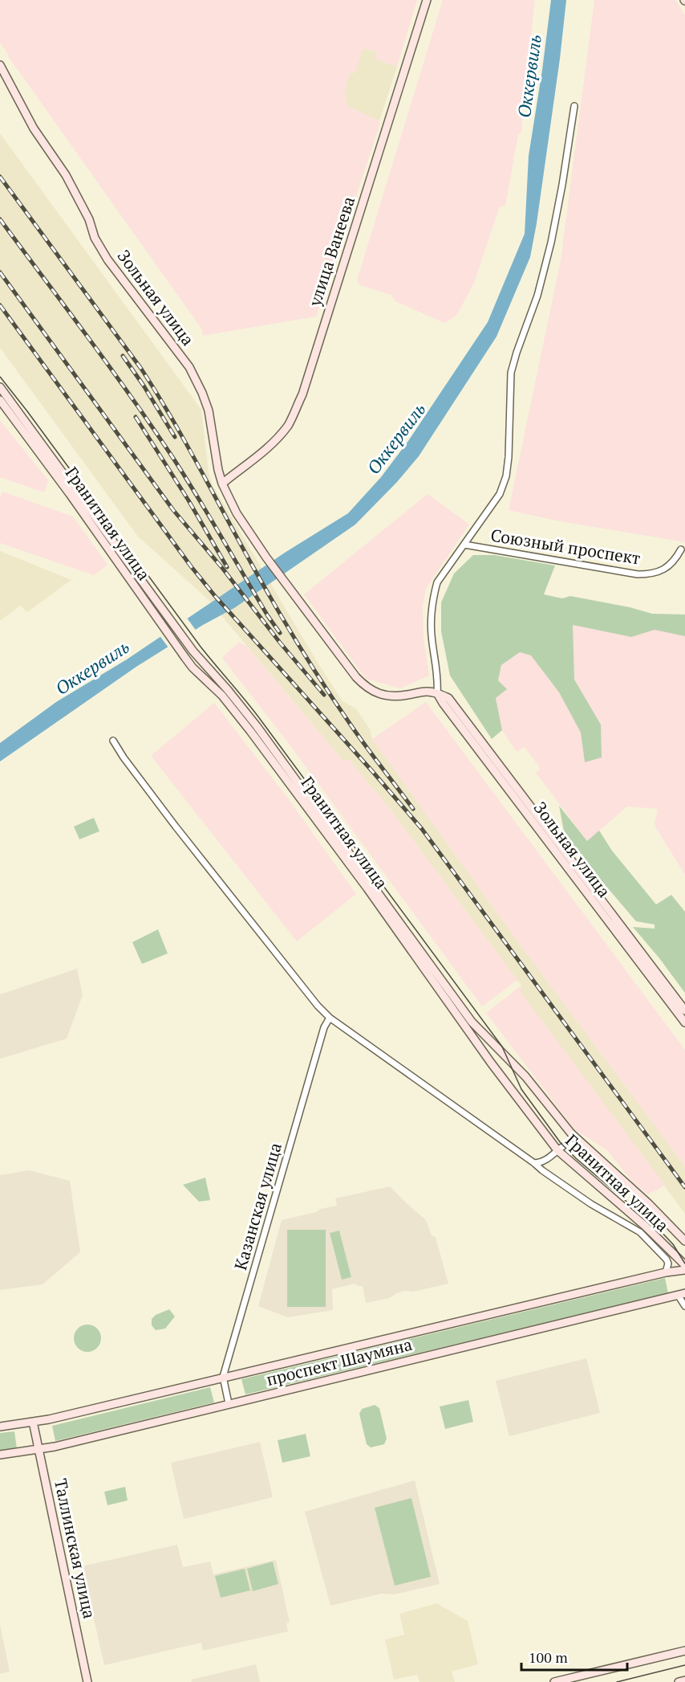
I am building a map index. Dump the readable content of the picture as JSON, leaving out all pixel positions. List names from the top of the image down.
{
  "streets": {
    "street": [
      "улица Ванеева",
      "Зольная улица",
      "Гранитная улица",
      "Союзный проспект",
      "Казанская улица",
      "проспект Шаумяна",
      "Таллинская улица"
    ]
  },
  "crossings": [
    ["улица Ванеева", "Зольная улица"],
    ["Гранитная улица", "Казанская улица"],
    ["Гранитная улица", "проспект Шаумяна"],
    ["Казанская улица", "проспект Шаумяна"],
    ["проспект Шаумяна", "Таллинская улица"]
  ],
  "water": ["Оккервиль"],
  "scale_bar": "100 m"
}
